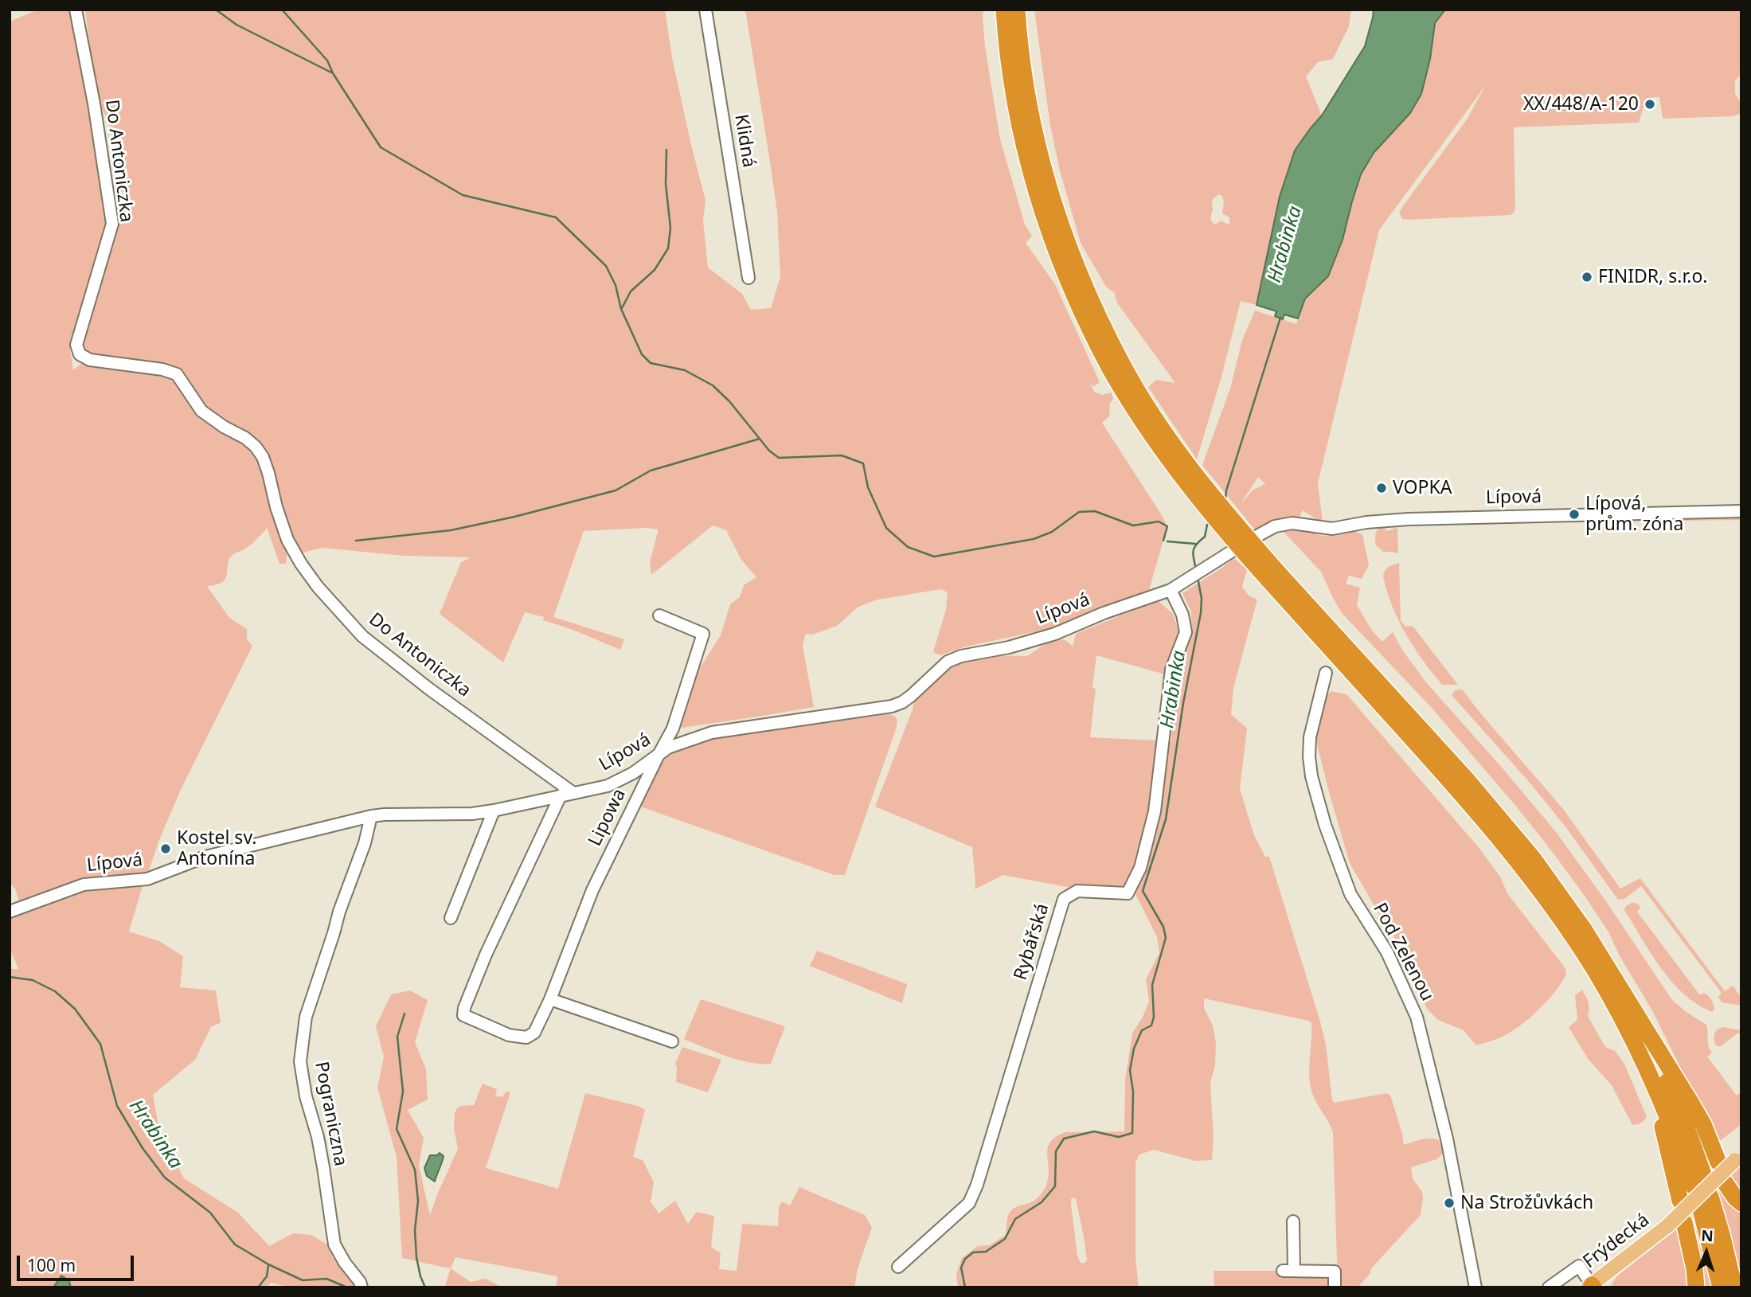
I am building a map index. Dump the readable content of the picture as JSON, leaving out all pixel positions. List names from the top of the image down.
{
  "streets": {
    "main road": ["Frýdecká"],
    "street": [
      "Klidná",
      "Do Antoniczka",
      "Lípová",
      "Lipowa",
      "Rybářská",
      "Pod Zelenou",
      "Pograniczna"
    ]
  },
  "crossings": [
    ["Do Antoniczka", "Lípová"],
    ["Lípová", "Lipowa"],
    ["Lípová", "Rybářská"],
    ["Lípová", "Pograniczna"]
  ],
  "water": ["Hrabinka"],
  "places": [
    "XX/448/A-120",
    "FINIDR, s.r.o.",
    "VOPKA",
    "Lípová, prům. zóna",
    "Kostel sv. Antonína",
    "Na Strožůvkách"
  ],
  "scale_bar": "100 m",
  "north": "top"
}
